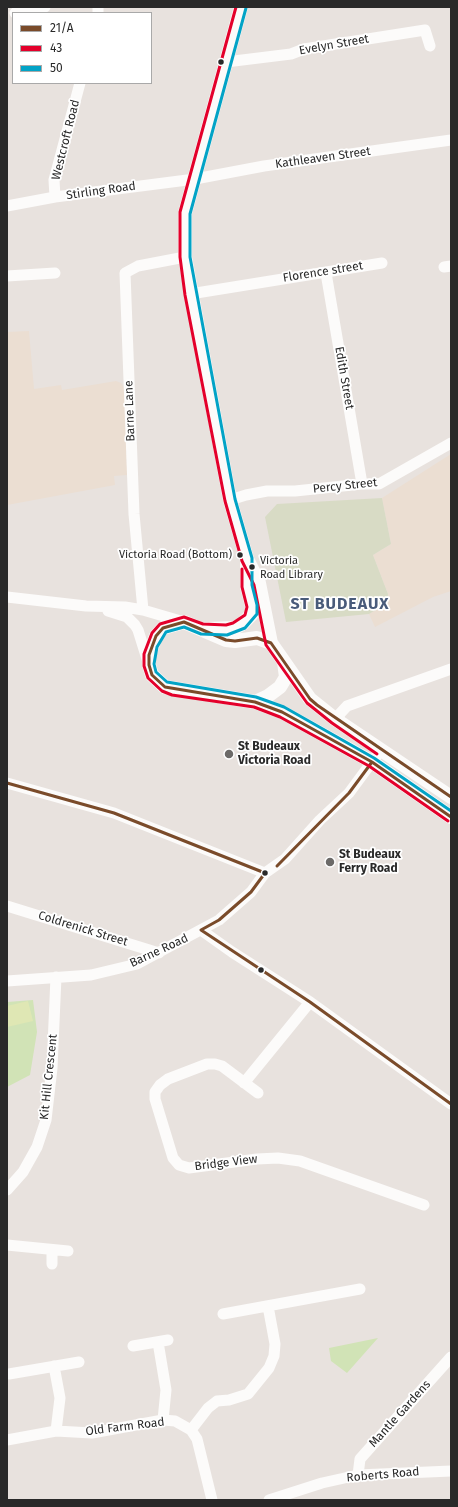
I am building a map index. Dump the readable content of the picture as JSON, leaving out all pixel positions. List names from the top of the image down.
{
  "streets": {
    "street": [
      "Evelyn Street",
      "Westcroft Road",
      "Kathleaven Street",
      "Stirling Road",
      "Florence street",
      "Edith Street",
      "Barne Lane",
      "Percy Street",
      "Coldrenick Street",
      "Barne Road",
      "Kit Hill Crescent",
      "Bridge View",
      "Mantle Gardens",
      "Old Farm Road",
      "Roberts Road"
    ]
  },
  "crossings": [
    ["Westcroft Road", "Stirling Road"],
    ["Kathleaven Street", "Stirling Road"],
    ["Florence street", "Edith Street"],
    ["Edith Street", "Percy Street"],
    ["Coldrenick Street", "Barne Road"],
    ["Barne Road", "Kit Hill Crescent"],
    ["Mantle Gardens", "Roberts Road"]
  ],
  "districts": ["ST BUDEAUX"],
  "places": [
    "Victoria Road (Bottom)",
    "Victoria Road Library",
    "St Budeaux Victoria Road",
    "St Budeaux Ferry Road"
  ],
  "lines": ["transit line 43", "transit line 50", "transit line 21/A"],
  "legend": ["21/A", "43", "50"]
}
